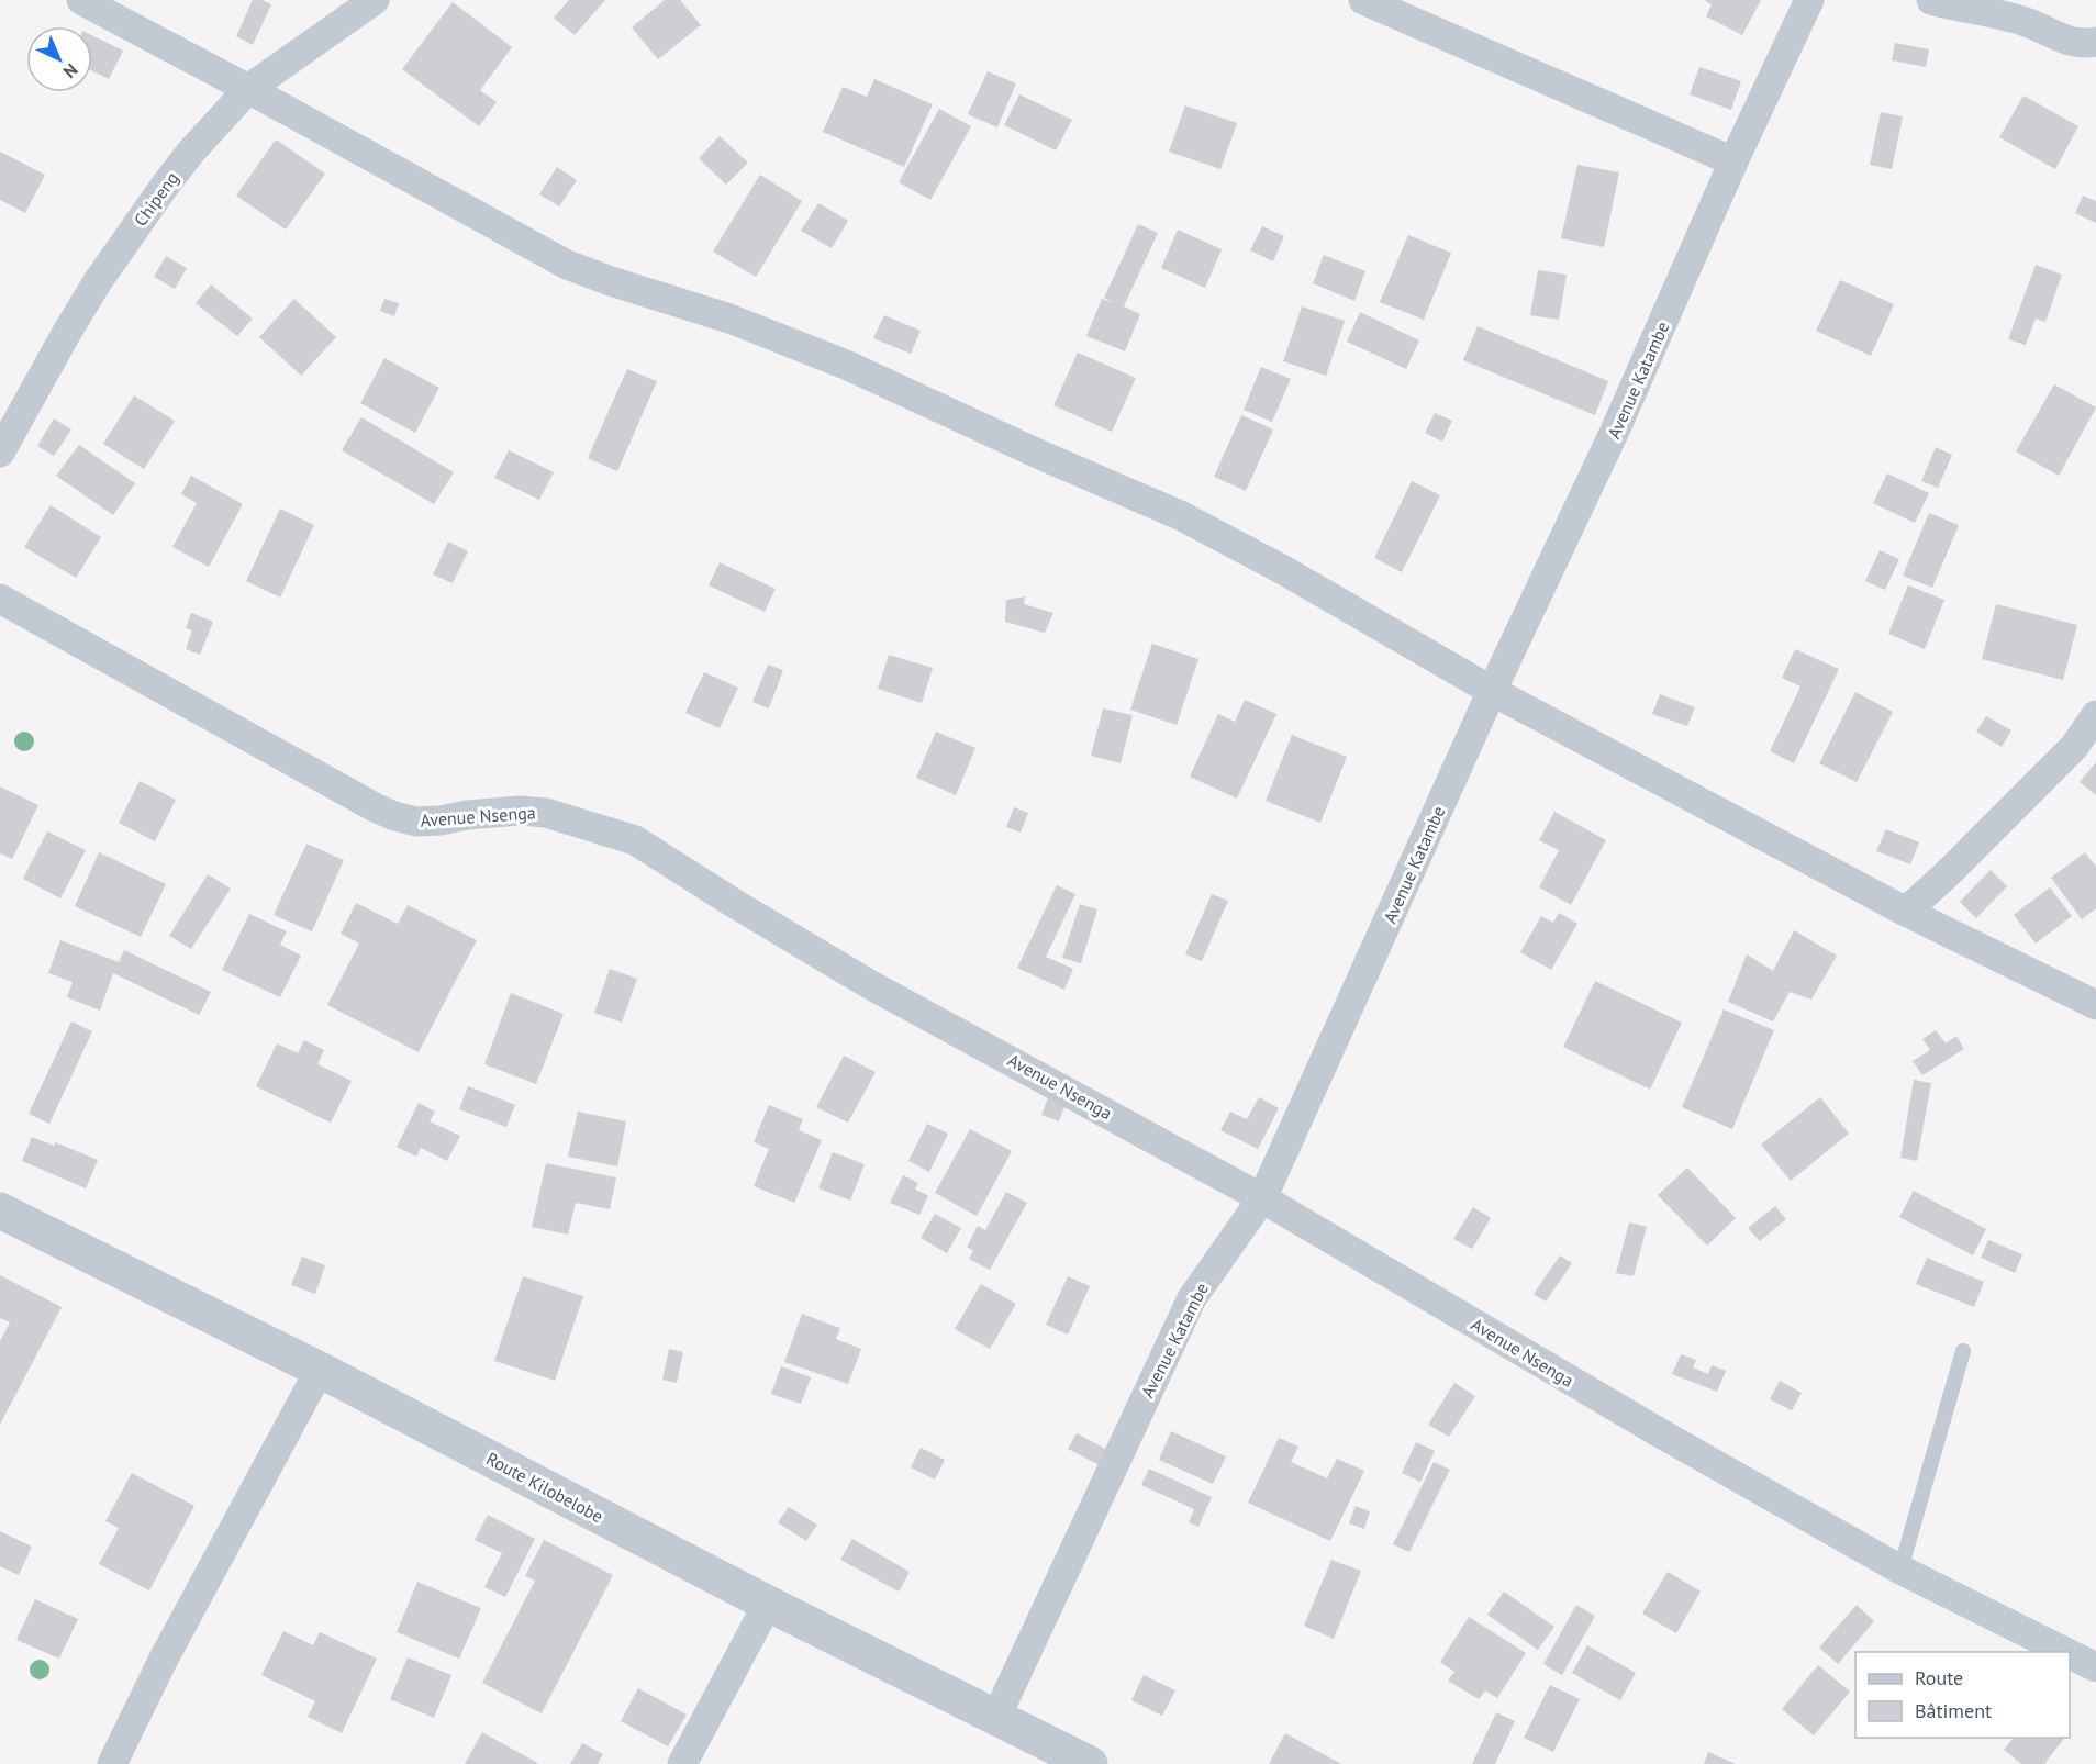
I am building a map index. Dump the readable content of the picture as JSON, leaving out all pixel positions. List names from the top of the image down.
{
  "streets": {
    "street": [
      "Chipeng",
      "Avenue Katambe",
      "Avenue Nsenga",
      "Route Kilobelobe"
    ]
  },
  "crossings": [
    ["Avenue Katambe", "Avenue Nsenga"],
    ["Avenue Katambe", "Route Kilobelobe"]
  ],
  "legend": ["Route", "Bâtiment"],
  "north": "bottom right"
}
